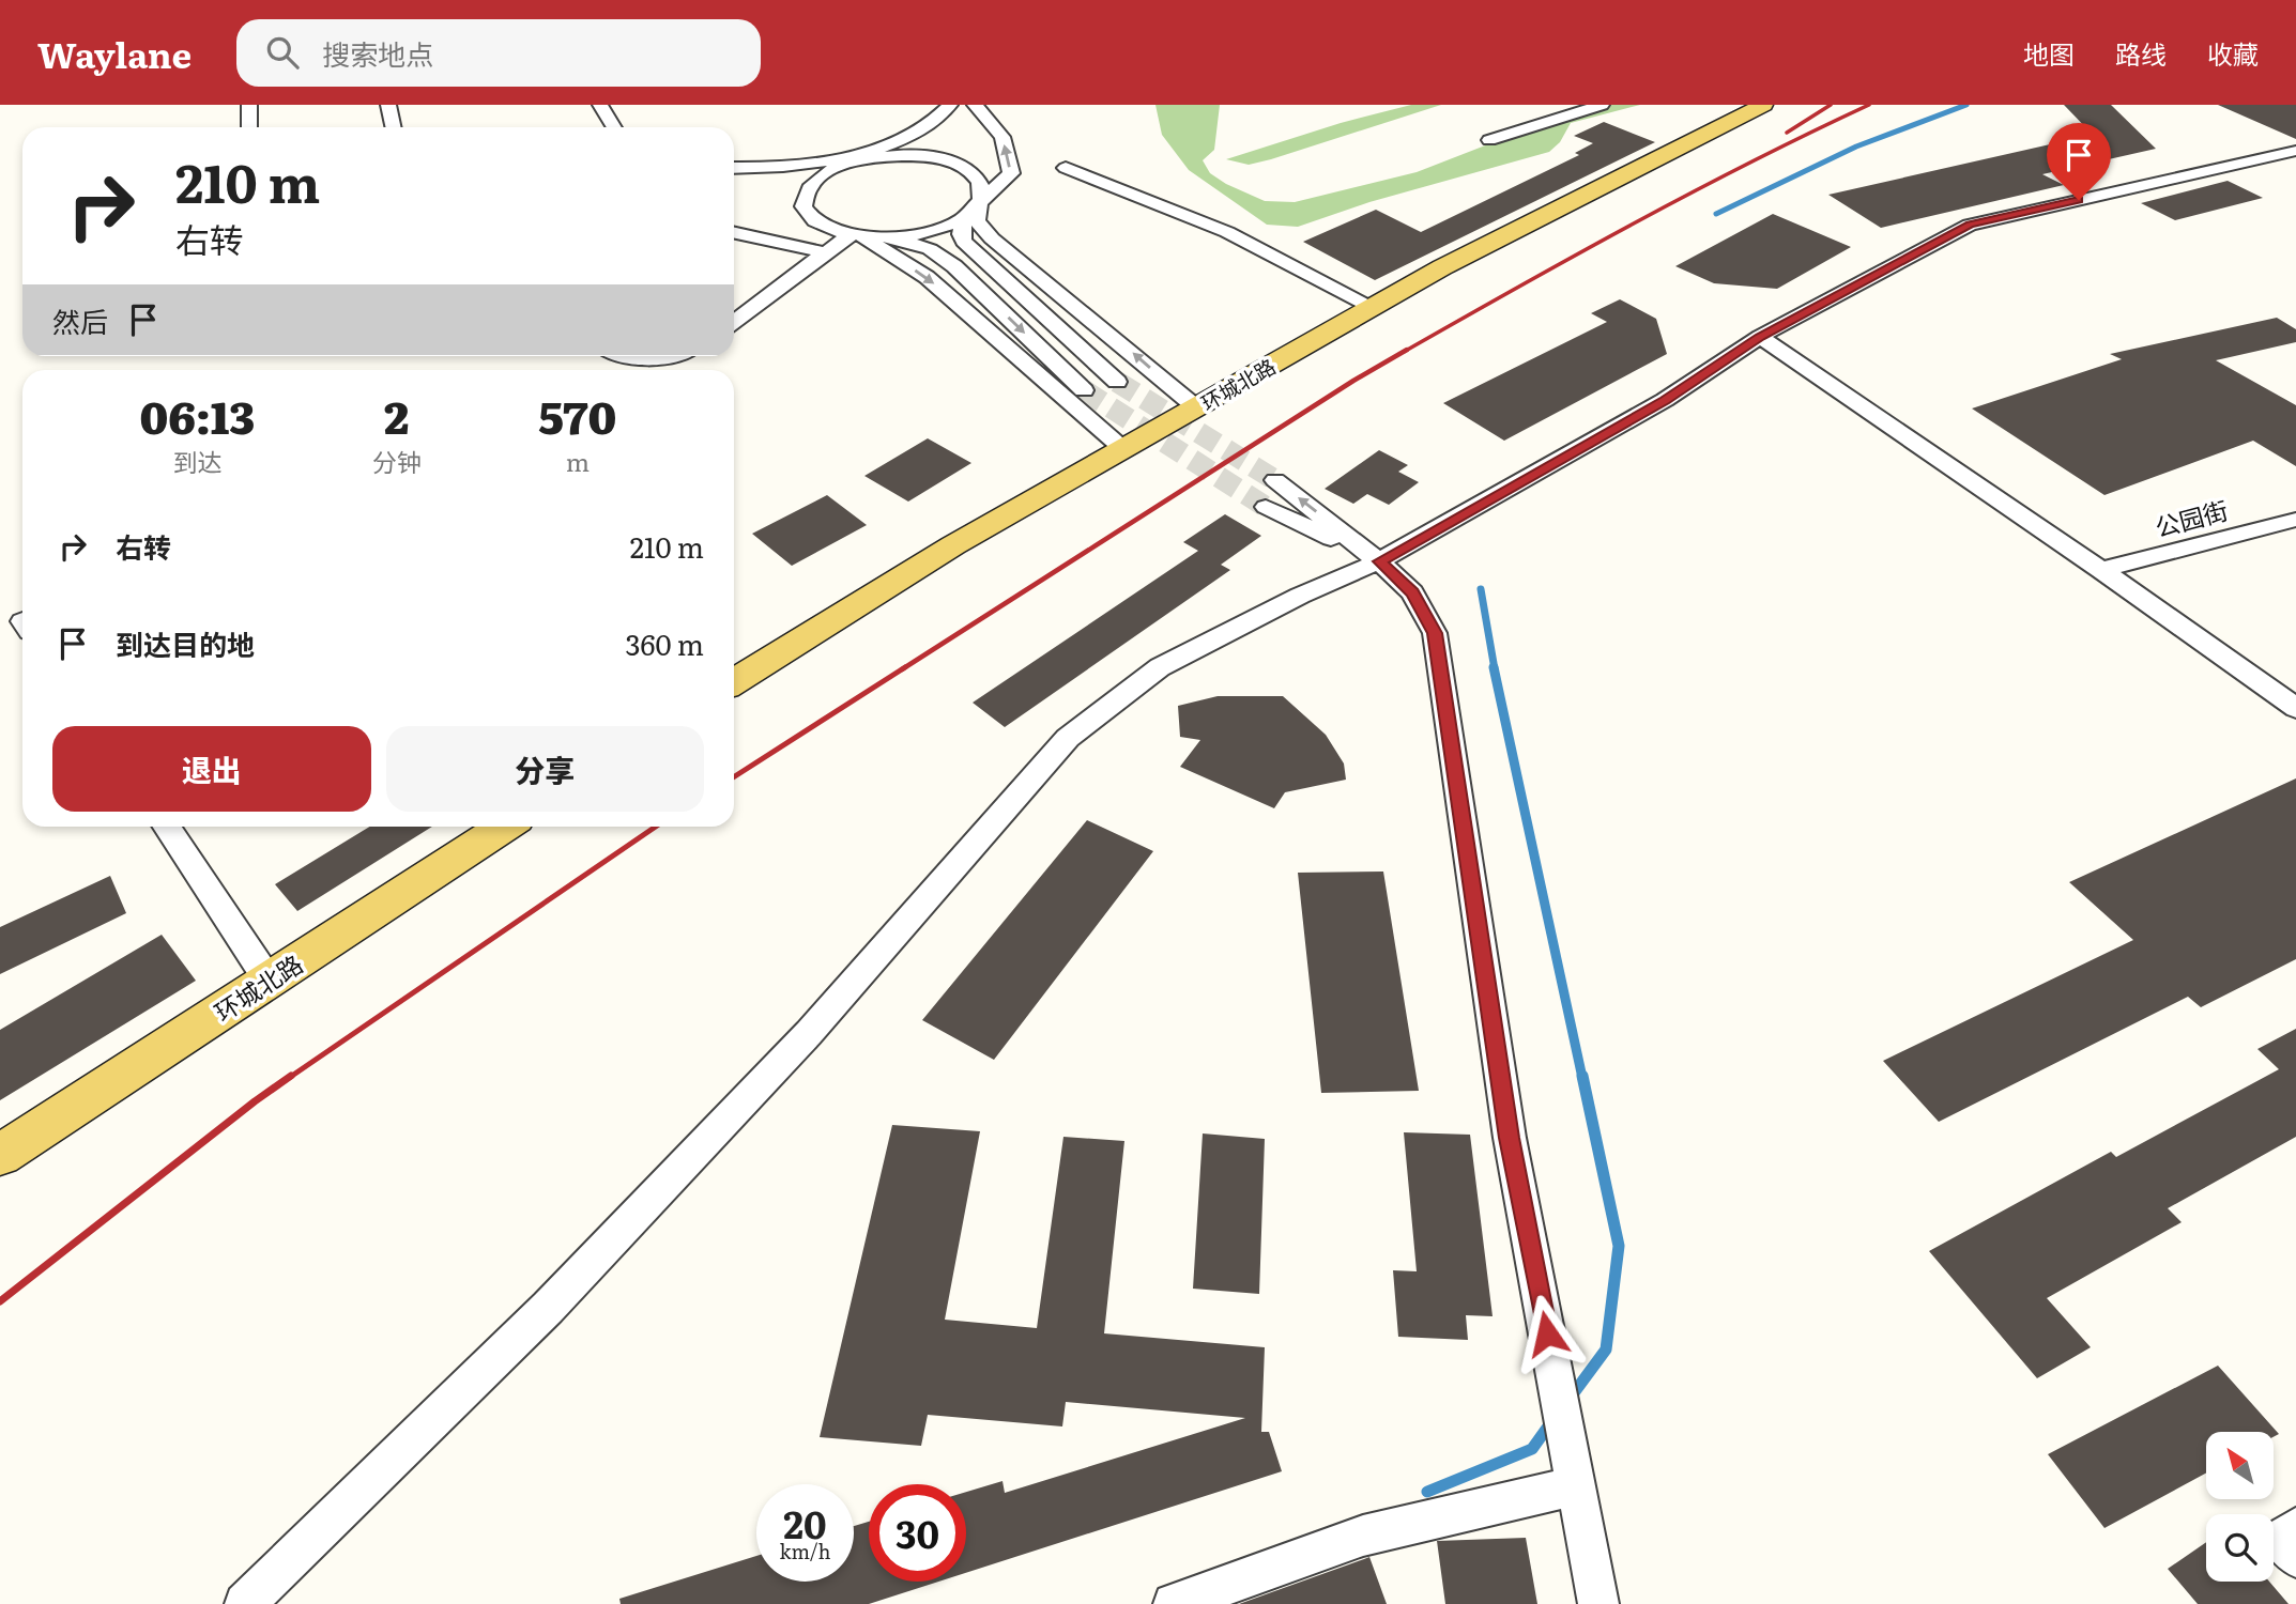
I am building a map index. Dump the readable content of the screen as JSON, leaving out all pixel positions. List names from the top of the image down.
{
  "streets": {
    "main road": ["环城北路"],
    "street": ["公园街"]
  },
  "north": "top left",
  "page": {
    "header": "Waylane",
    "search": "搜索地点",
    "nav": ["地图", "路线", "收藏"],
    "turn": ["210 m", "右转"],
    "then": "然后",
    "eta": [
      "06:13",
      "到达",
      "2",
      "分钟",
      "570",
      "m"
    ],
    "list": [
      {
        "name": "右转",
        "value": "210 m"
      },
      {
        "name": "到达目的地",
        "value": "360 m"
      }
    ],
    "buttons": ["退出", "分享"],
    "speed": "20 km/h",
    "limit": "30"
  }
}
